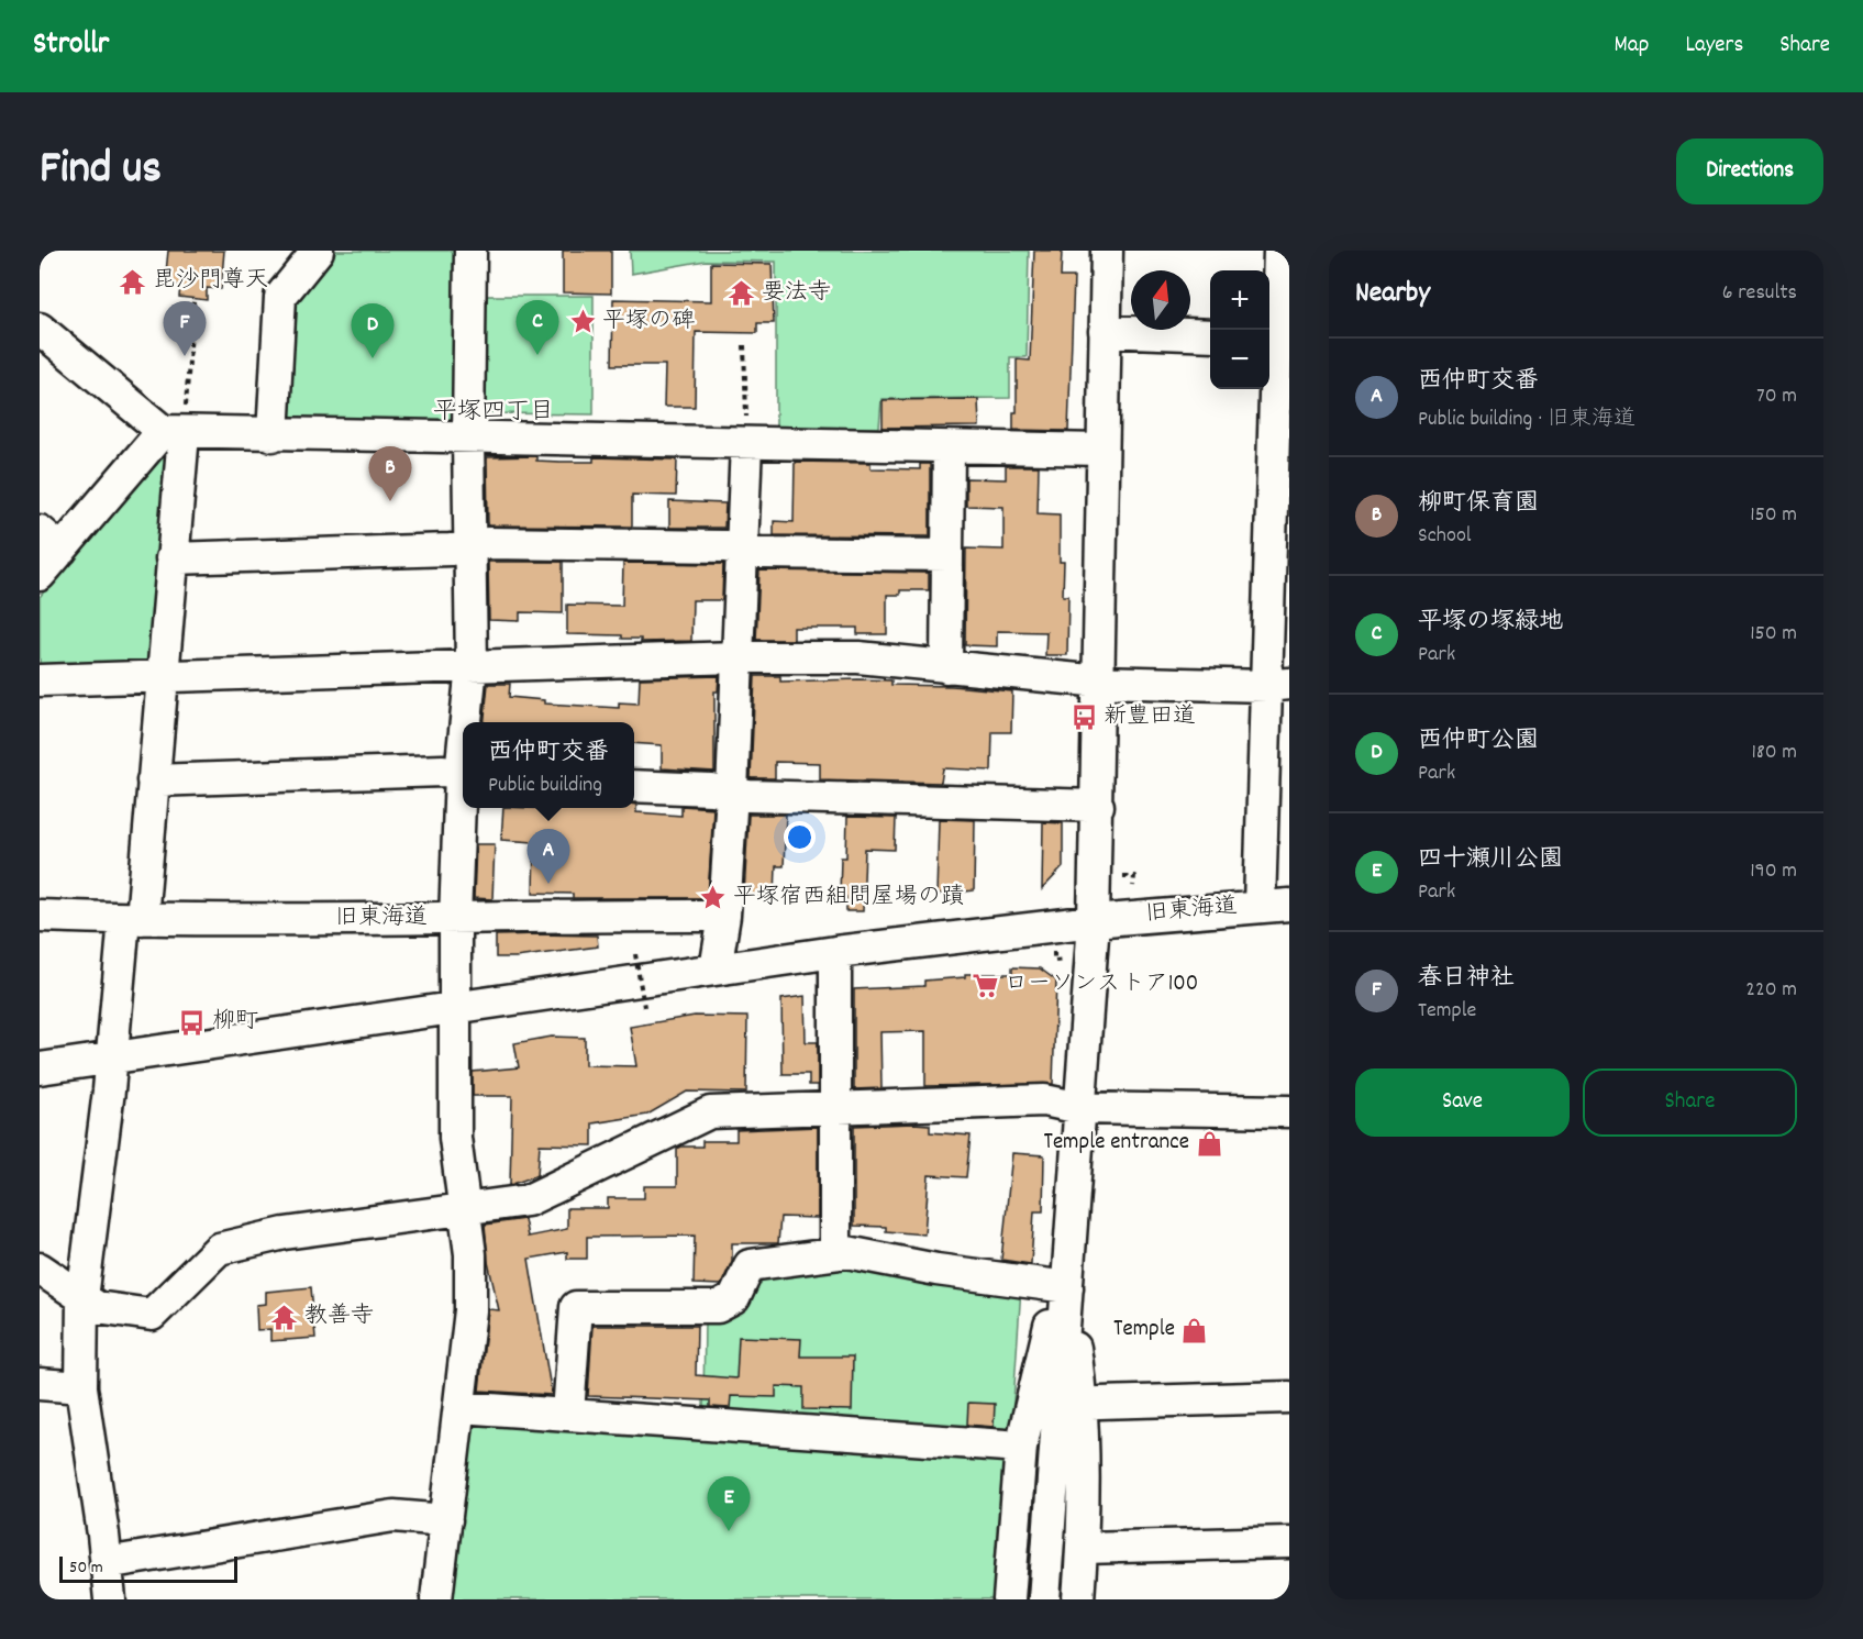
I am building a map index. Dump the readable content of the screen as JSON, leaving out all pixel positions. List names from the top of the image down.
{
  "streets": {
    "street": ["旧東海道"]
  },
  "districts": ["平塚四丁目"],
  "places": {
    "temple": ["毘沙門尊天", "要法寺", "教善寺"],
    "place": ["平塚の碑", "平塚宿西組問屋場の蹟"],
    "bus stop": ["新豊田道", "柳町"],
    "supermarket": ["ローソンストア100"],
    "shop": ["Temple entrance", "Temple"]
  },
  "scale_bar": "50 m",
  "north": "top",
  "page": {
    "header": "Strollr",
    "nav": ["Map", "Layers", "Share"],
    "title": "Find us",
    "buttons": [
      "Directions",
      ["Save", "Share"]
    ],
    "heading": ["Nearby", "6 results"],
    "map_buttons": ["+", "−"],
    "pins": [
      "C",
      "F",
      "D",
      "B",
      "A",
      "E"
    ],
    "list": [
      {
        "mark": "A",
        "name": "西仲町交番",
        "note": "Public building · 旧東海道",
        "value": "70 m"
      },
      {
        "mark": "B",
        "name": "柳町保育園",
        "note": "School",
        "value": "150 m"
      },
      {
        "mark": "C",
        "name": "平塚の塚緑地",
        "note": "Park",
        "value": "150 m"
      },
      {
        "mark": "D",
        "name": "西仲町公園",
        "note": "Park",
        "value": "180 m"
      },
      {
        "mark": "E",
        "name": "四十瀬川公園",
        "note": "Park",
        "value": "190 m"
      },
      {
        "mark": "F",
        "name": "春日神社",
        "note": "Temple",
        "value": "220 m"
      }
    ],
    "popup": ["西仲町交番", "Public building"],
    "scale": "50 m"
  }
}
